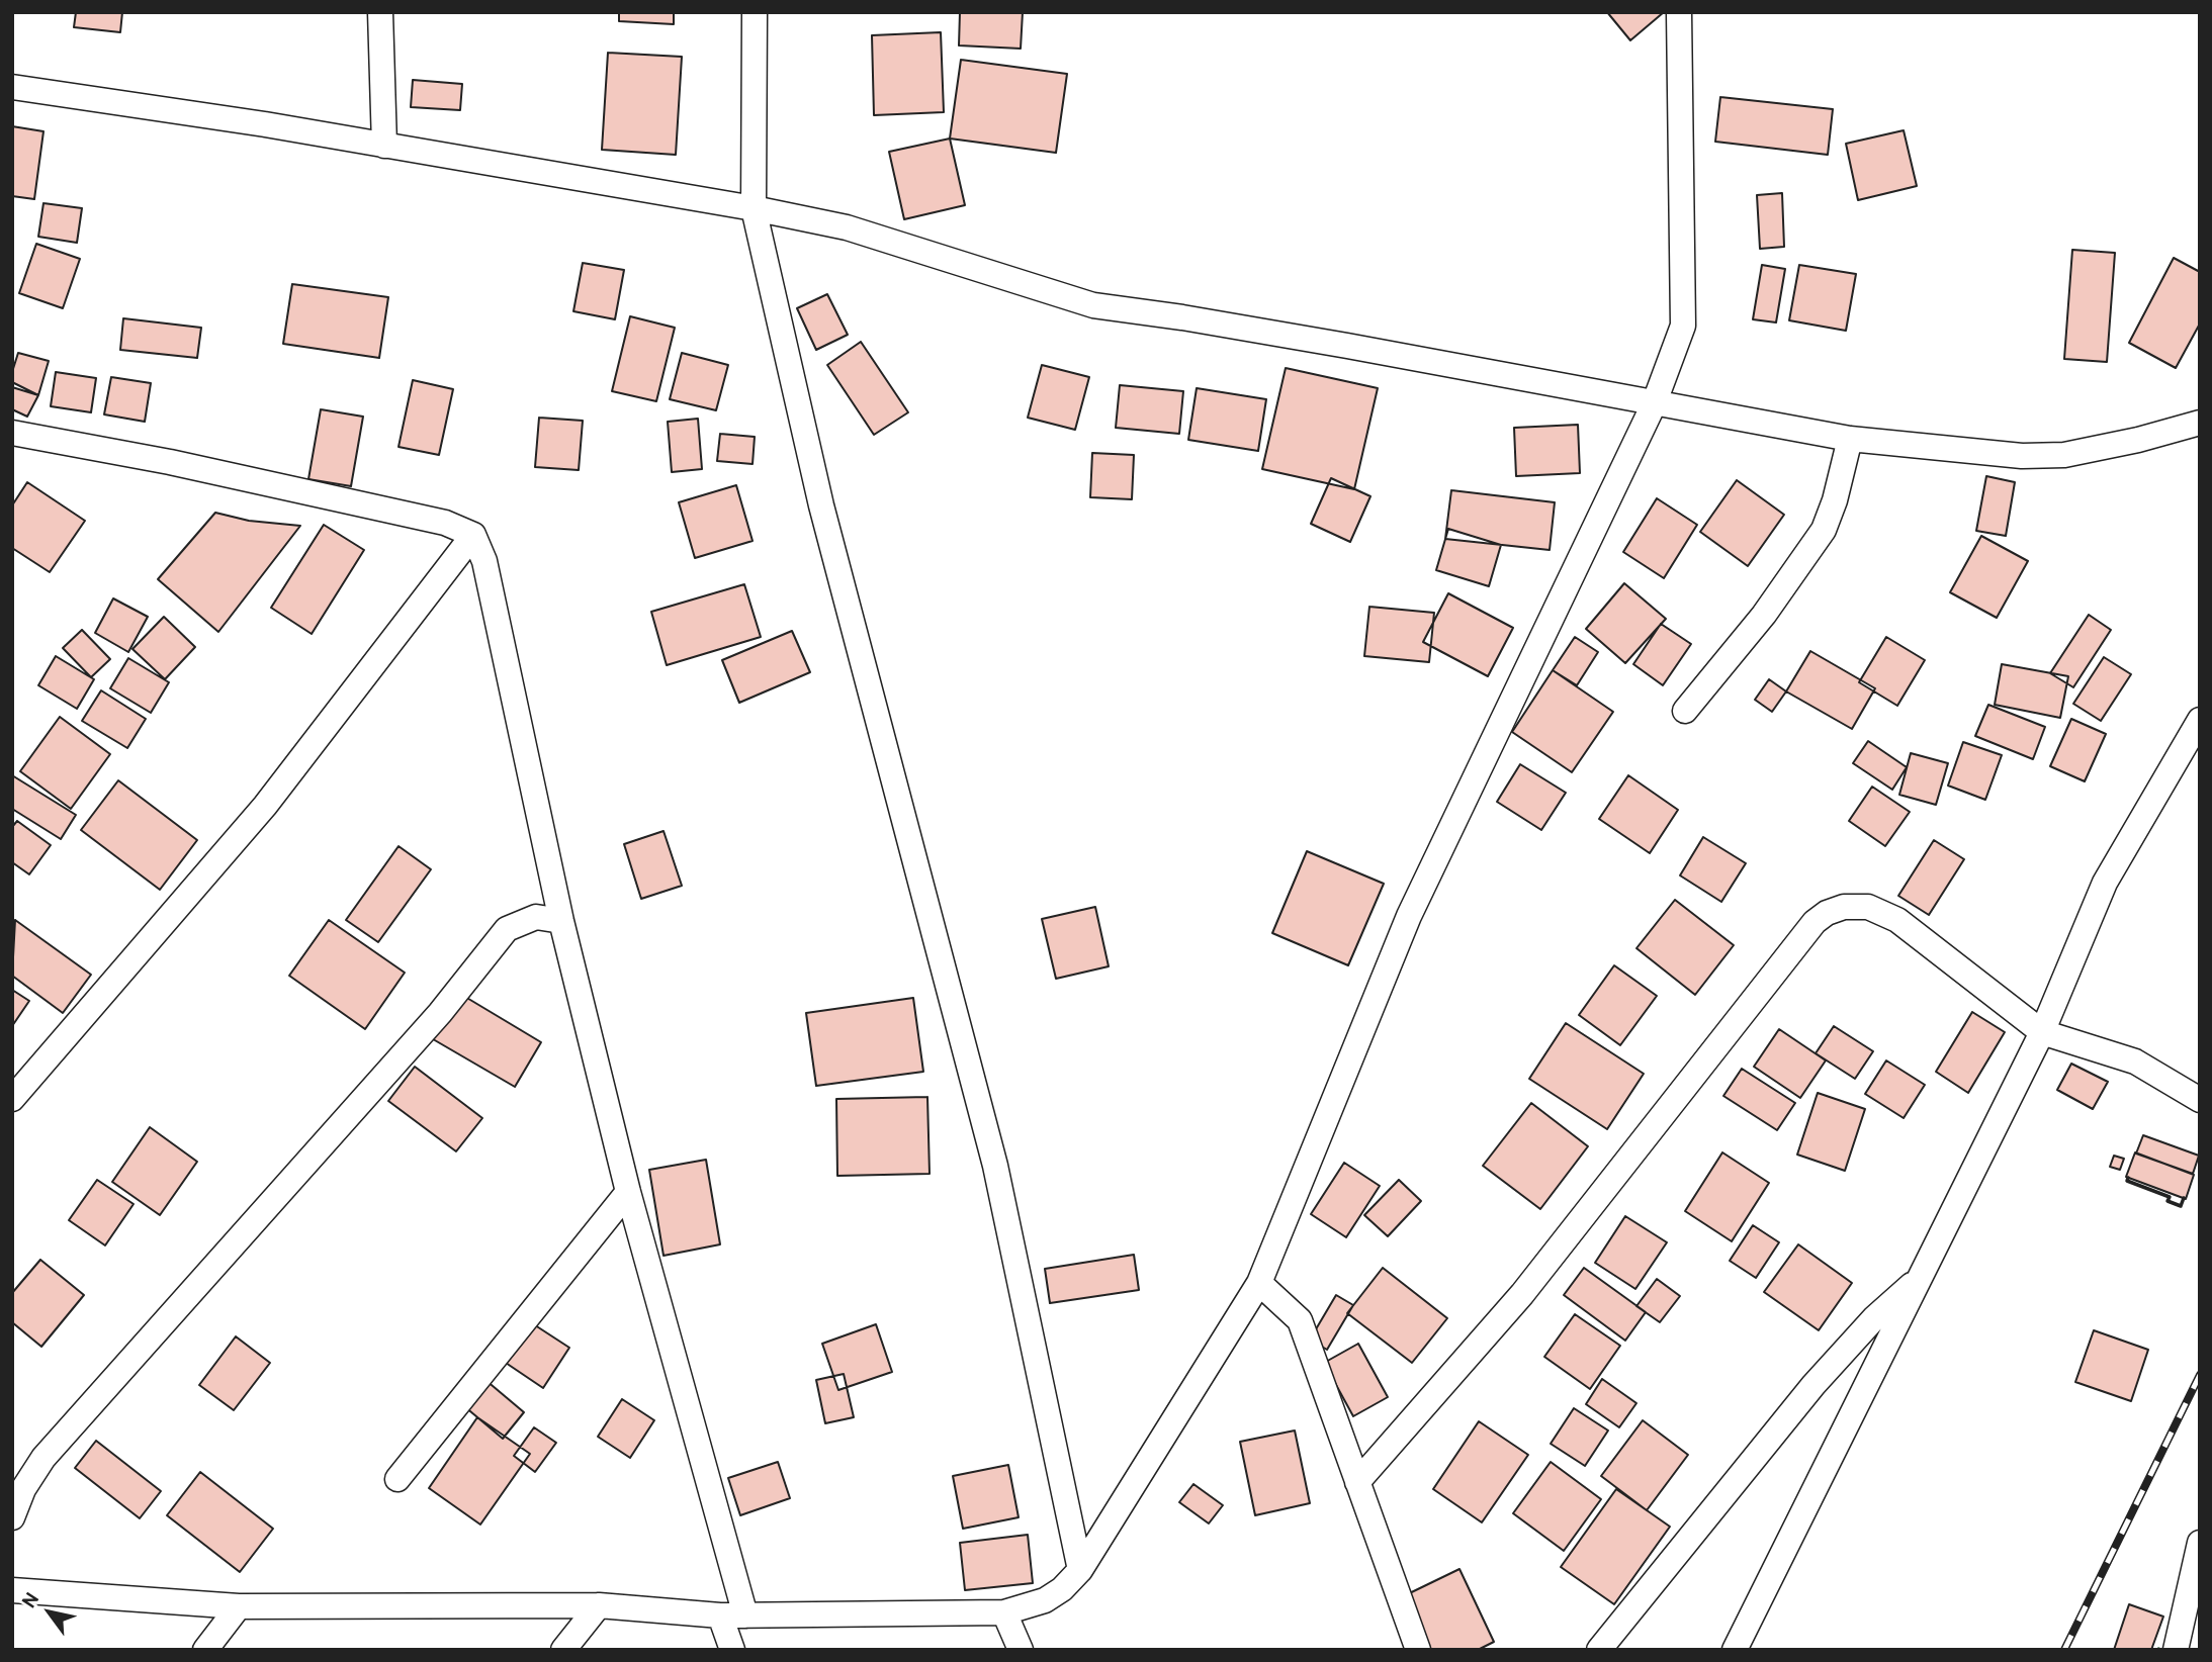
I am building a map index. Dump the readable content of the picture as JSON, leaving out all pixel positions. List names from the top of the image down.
{
  "north": "top left"
}
